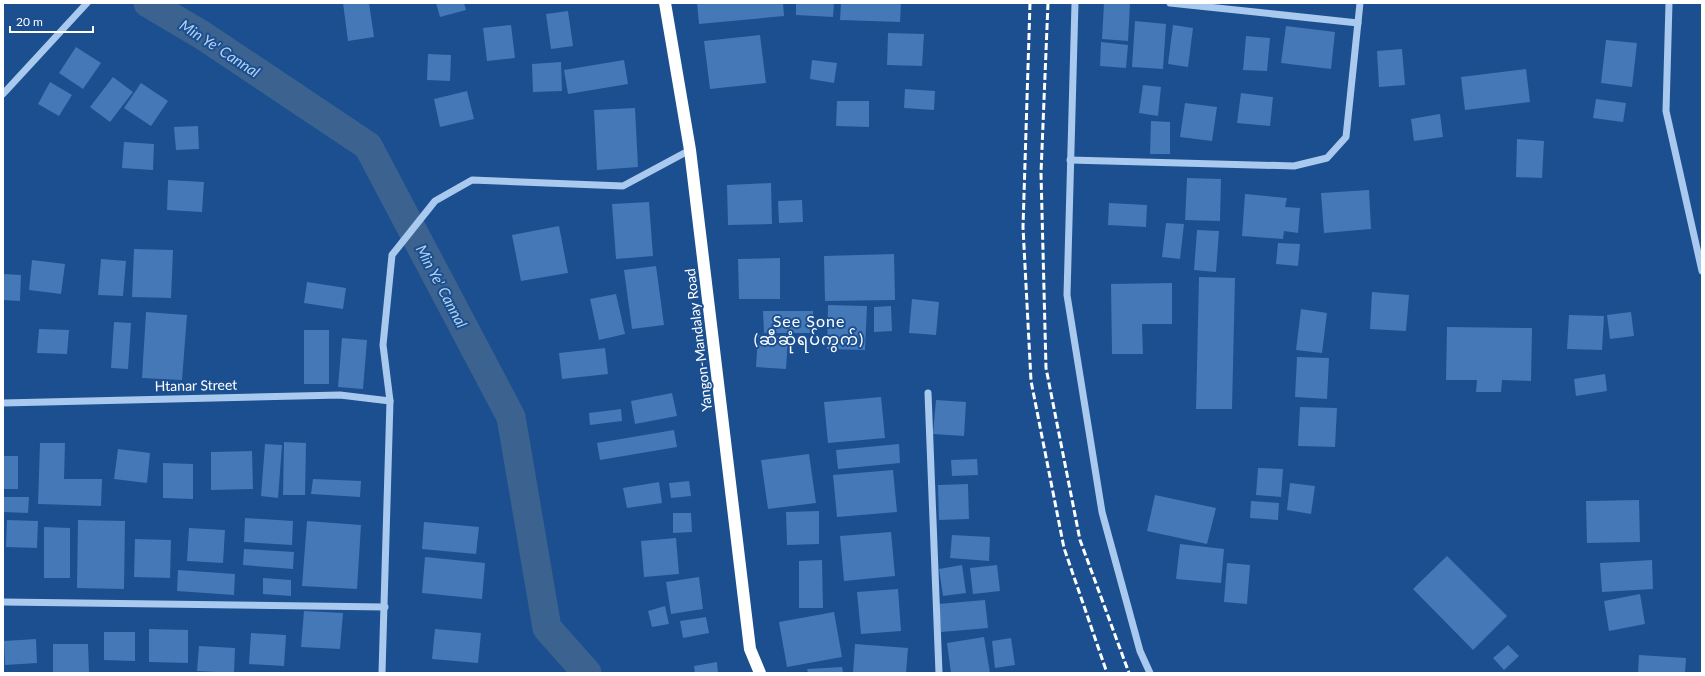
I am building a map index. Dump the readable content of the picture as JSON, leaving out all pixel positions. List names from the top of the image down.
{
  "streets": {
    "highway": ["Yangon-Mandalay Road"],
    "street": ["Htanar Street"]
  },
  "districts": ["See Sone (ဆီဆုံရပ်ကွက်)"],
  "water": ["Min Ye' Cannal"],
  "scale_bar": "20 m"
}
